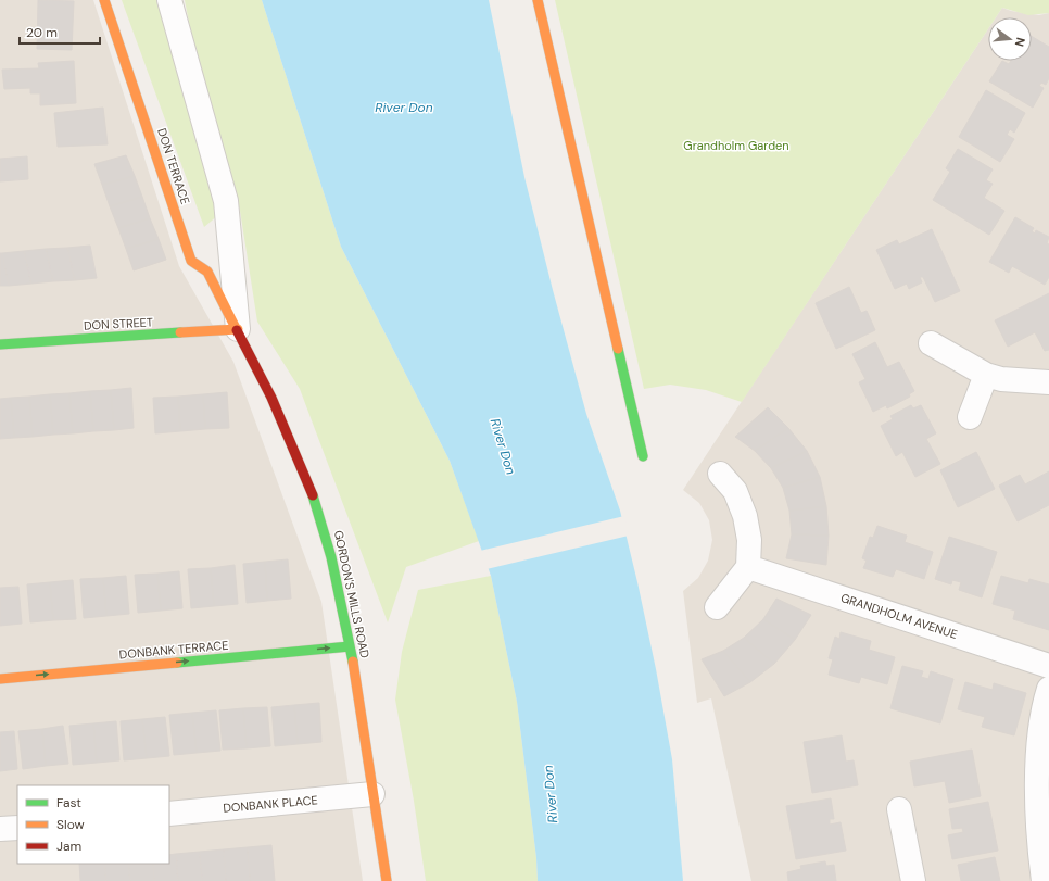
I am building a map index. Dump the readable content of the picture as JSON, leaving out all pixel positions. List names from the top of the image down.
{
  "streets": {
    "street": [
      "DON TERRACE",
      "DON STREET",
      "GORDON'S MILLS ROAD",
      "GRANDHOLM AVENUE",
      "DONBANK TERRACE",
      "DONBANK PLACE"
    ]
  },
  "crossings": [
    ["DON TERRACE", "DON STREET"],
    ["DON TERRACE", "GORDON'S MILLS ROAD"],
    ["DON STREET", "GORDON'S MILLS ROAD"],
    ["GORDON'S MILLS ROAD", "DONBANK TERRACE"],
    ["GORDON'S MILLS ROAD", "DONBANK PLACE"]
  ],
  "one_way": ["DONBANK TERRACE"],
  "water": ["River Don"],
  "parks": ["Grandholm Garden"],
  "legend": ["Fast", "Slow", "Jam"],
  "scale_bar": "20 m",
  "north": "right"
}
